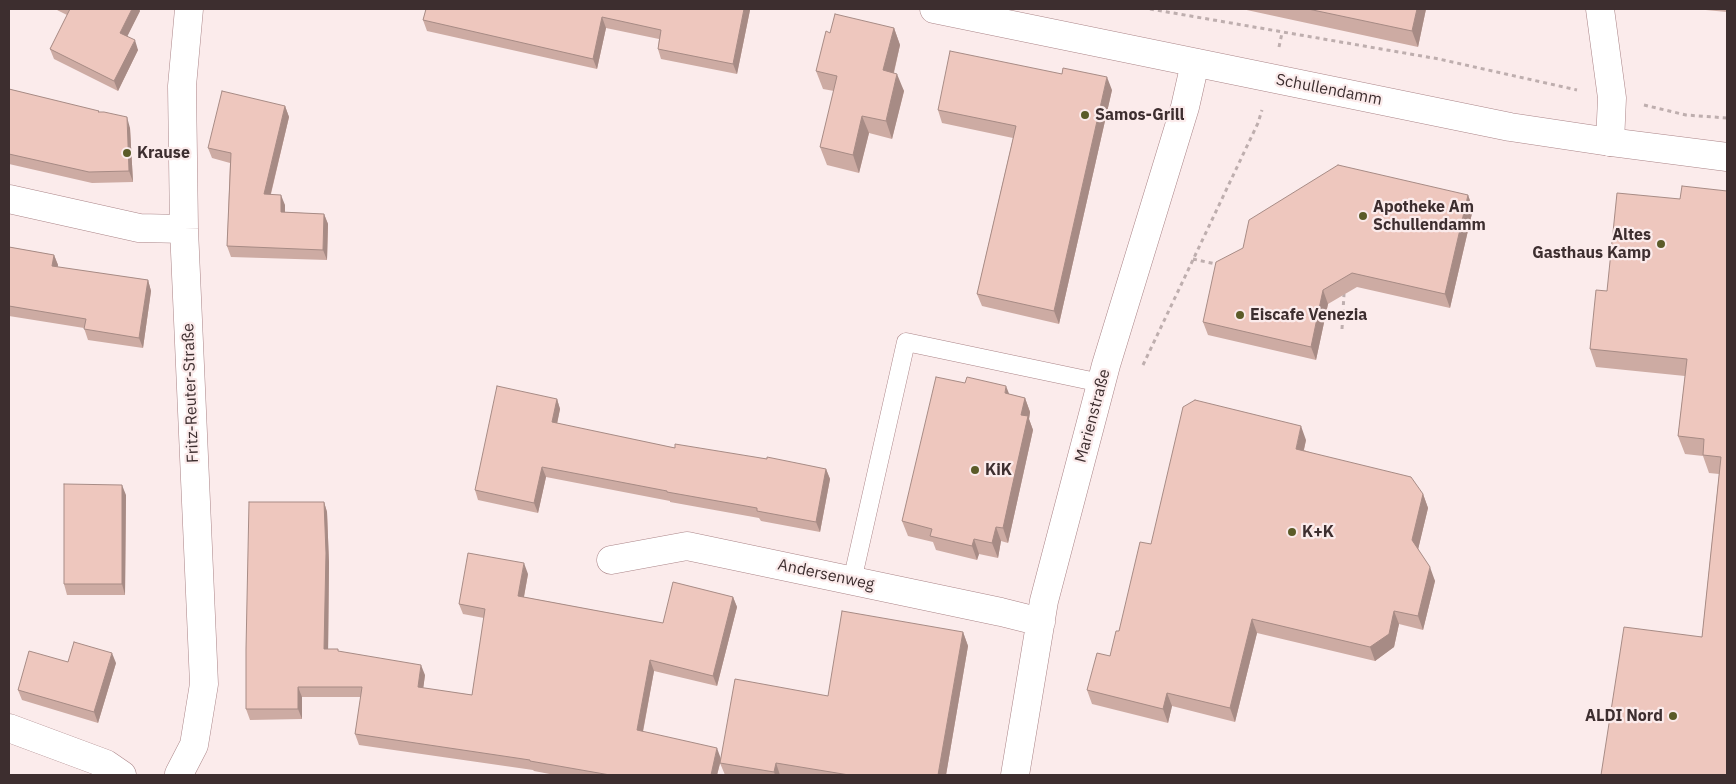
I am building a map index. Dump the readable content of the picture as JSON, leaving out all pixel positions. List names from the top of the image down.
{
  "streets": {
    "street": [
      "Schullendamm",
      "Fritz-Reuter-Straße",
      "Marienstraße",
      "Andersenweg"
    ]
  },
  "crossings": [
    ["Schullendamm", "Marienstraße"],
    ["Marienstraße", "Andersenweg"]
  ],
  "places": [
    "Samos-Grill",
    "Krause",
    "Apotheke Am Schullendamm",
    "Altes Gasthaus Kamp",
    "Eiscafe Venezia",
    "KiK",
    "K+K",
    "ALDI Nord"
  ]
}
